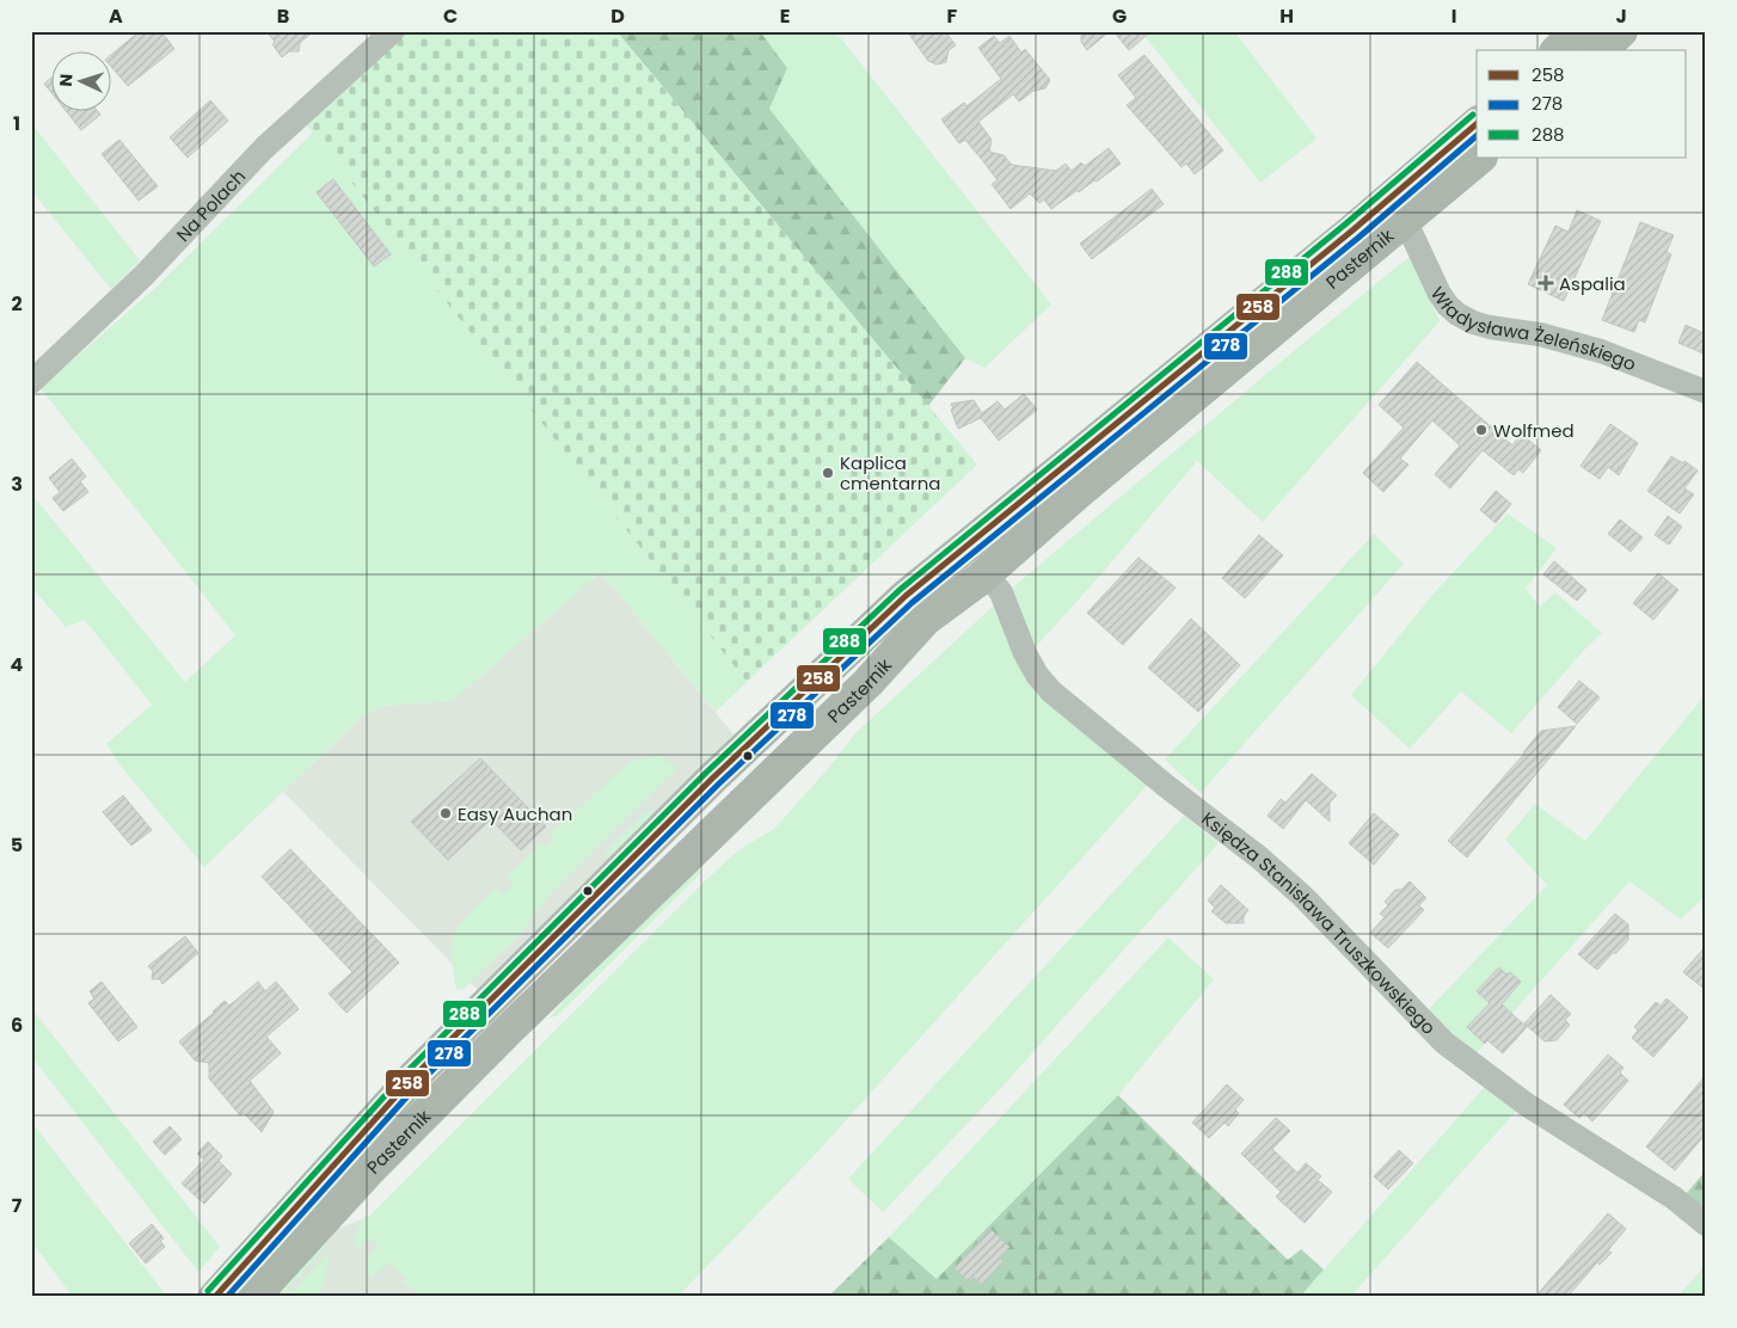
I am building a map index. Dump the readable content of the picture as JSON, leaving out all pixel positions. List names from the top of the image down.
{
  "streets": {
    "main road": ["Pasternik"],
    "street": ["Na Polach", "Władysława Żeleńskiego", "Księdza Stanisława Truszkowskiego"]
  },
  "crossings": [
    ["Pasternik", "Władysława Żeleńskiego"],
    ["Pasternik", "Księdza Stanisława Truszkowskiego"]
  ],
  "places": {
    "health": ["Aspalia"],
    "other": ["Wolfmed", "Kaplica cmentarna", "Easy Auchan"]
  },
  "lines": ["transit line 288", "transit line 258", "transit line 278"],
  "legend": ["258", "278", "288"],
  "north": "left",
  "grid": {
    "columns": [
      "A",
      "B",
      "C",
      "D",
      "E",
      "F",
      "G",
      "H",
      "I",
      "J"
    ],
    "rows": [
      "1",
      "2",
      "3",
      "4",
      "5",
      "6",
      "7"
    ]
  }
}
